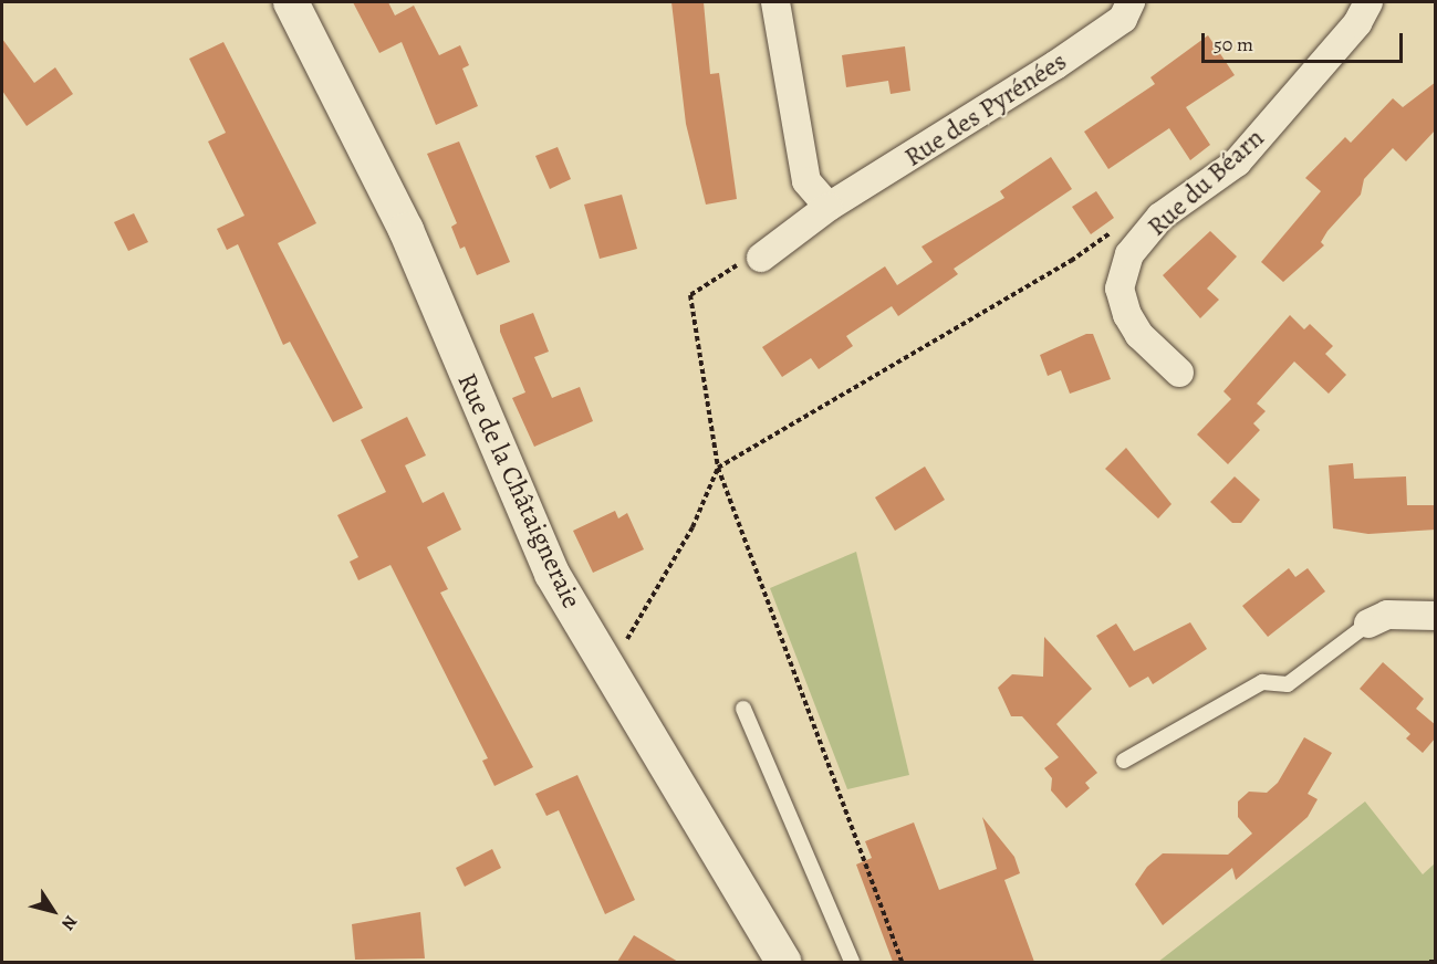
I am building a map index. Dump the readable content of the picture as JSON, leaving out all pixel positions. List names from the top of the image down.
{
  "streets": {
    "street": ["Rue des Pyrénées", "Rue du Béarn", "Rue de la Châtaigneraie"]
  },
  "scale_bar": "50 m",
  "north": "bottom right"
}
